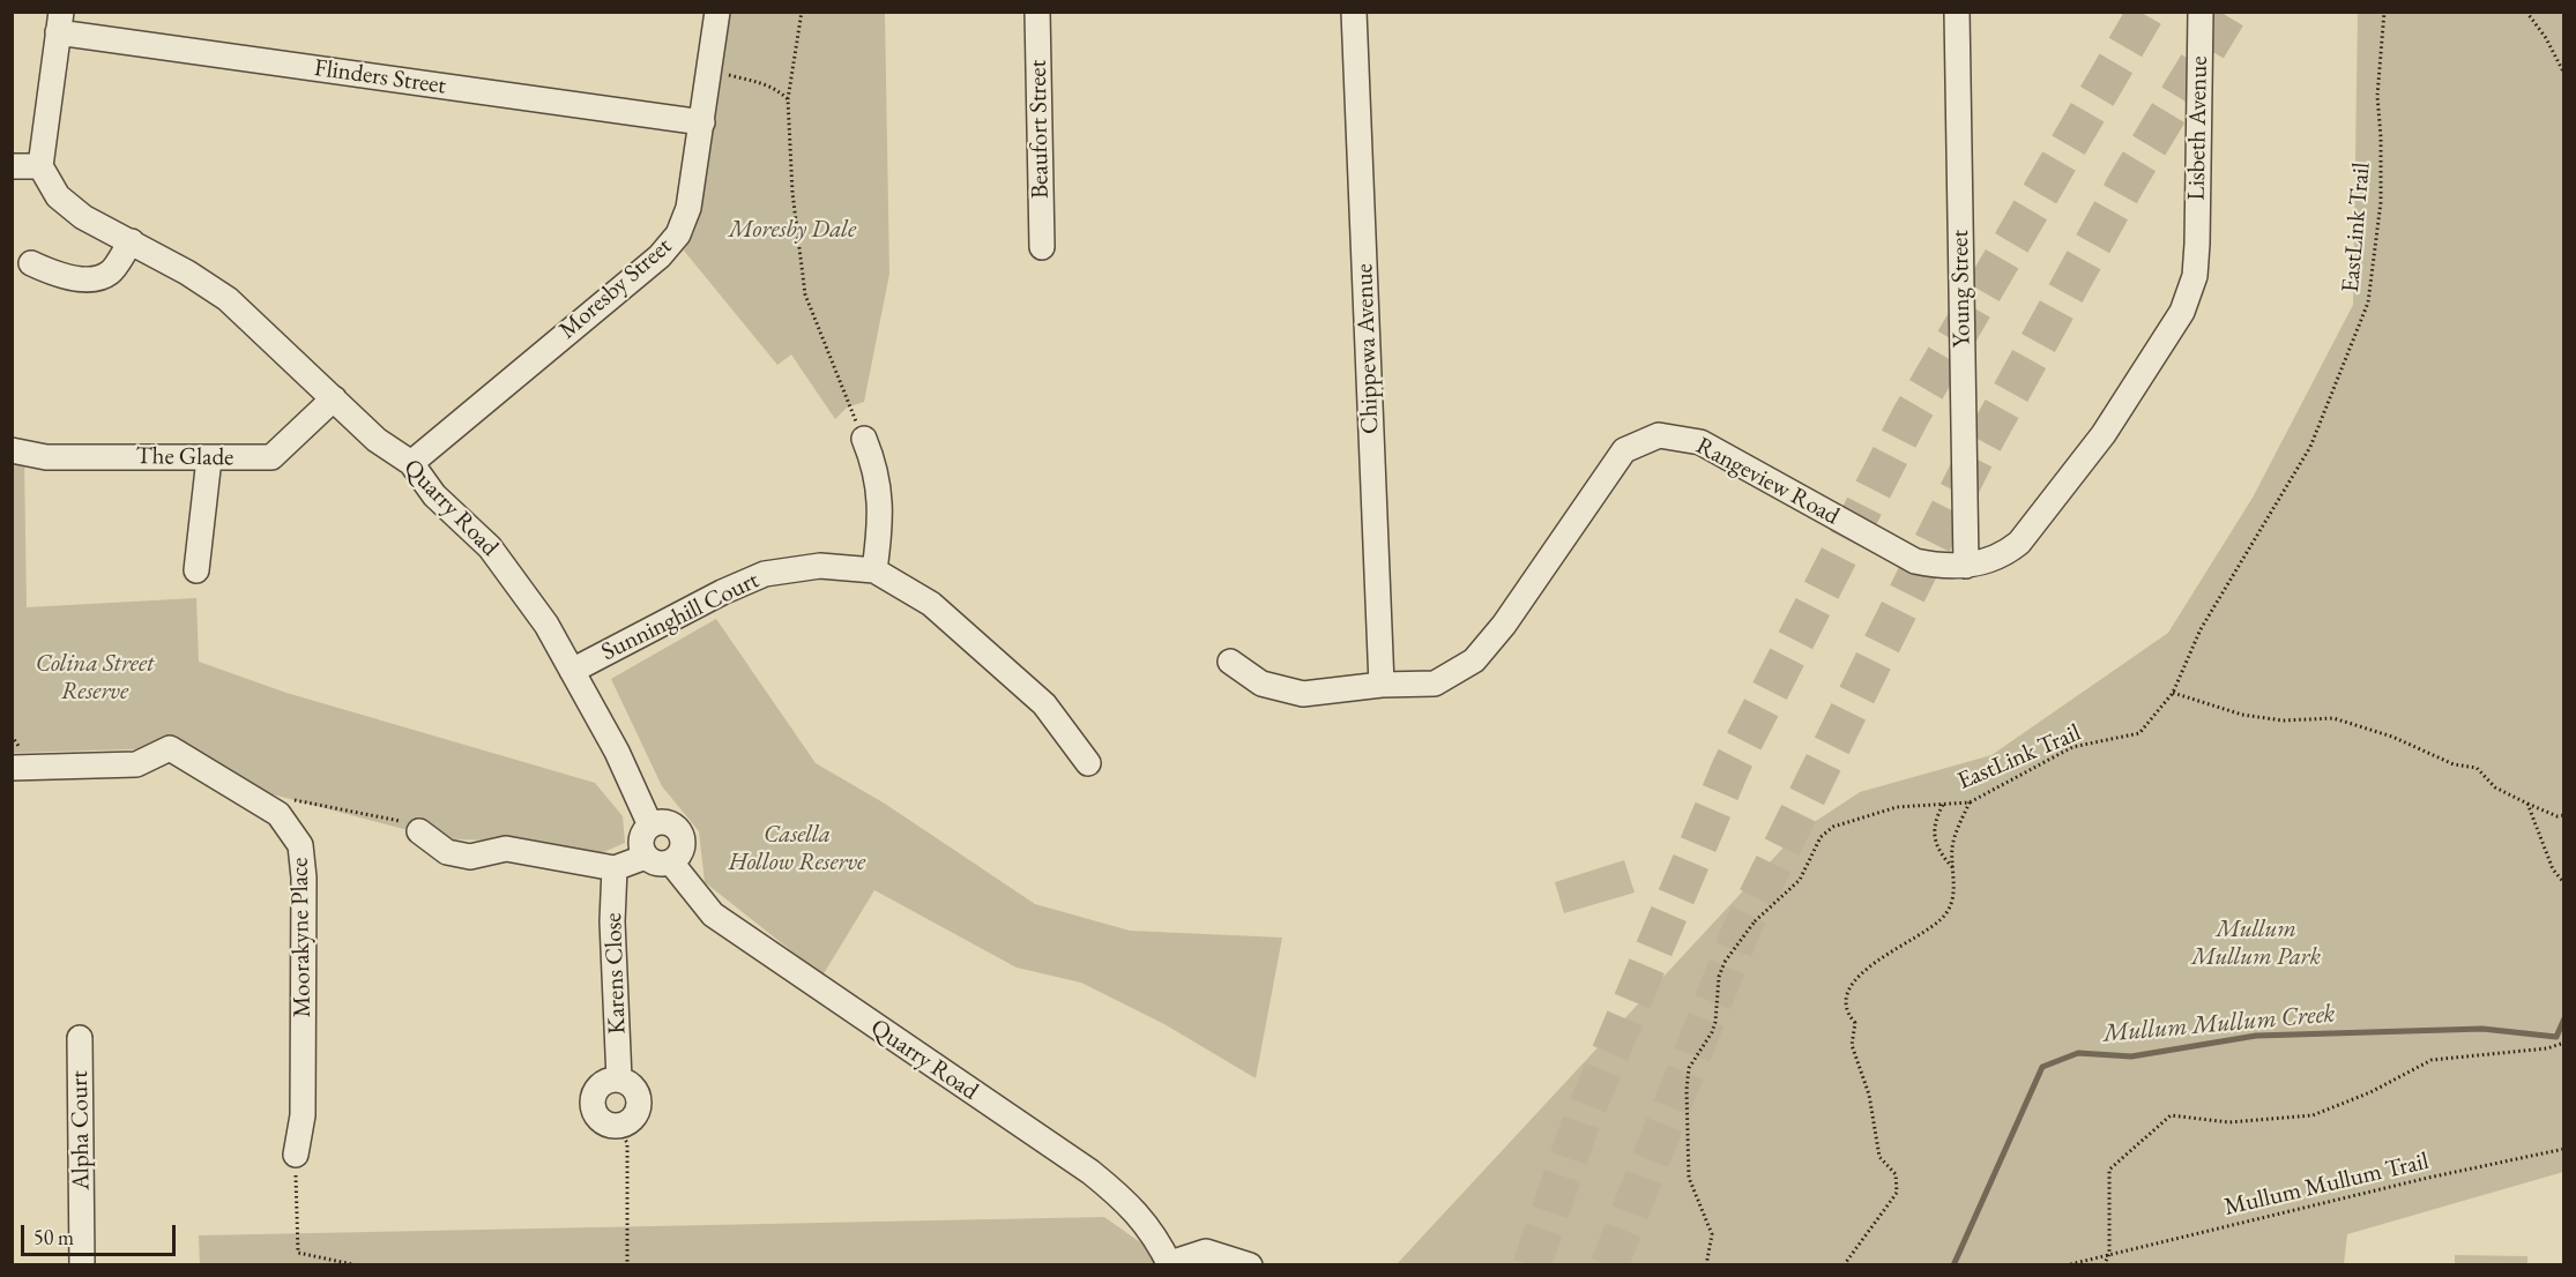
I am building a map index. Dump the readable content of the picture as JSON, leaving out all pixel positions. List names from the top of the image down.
{
  "streets": {
    "street": [
      "Flinders Street",
      "Lisbeth Avenue",
      "Beaufort Street",
      "Moresby Street",
      "Young Street",
      "Chippewa Avenue",
      "The Glade",
      "Rangeview Road",
      "Quarry Road",
      "Sunninghill Court",
      "Moorakyne Place",
      "Karens Close",
      "Alpha Court"
    ],
    "path": ["EastLink Trail", "Mullum Mullum Trail"]
  },
  "crossings": [
    ["Flinders Street", "Moresby Street"],
    ["Lisbeth Avenue", "Rangeview Road"],
    ["Moresby Street", "Quarry Road"],
    ["Young Street", "Rangeview Road"],
    ["Chippewa Avenue", "Rangeview Road"],
    ["The Glade", "Quarry Road"],
    ["Quarry Road", "Sunninghill Court"]
  ],
  "water": ["Mullum Mullum Creek"],
  "parks": [
    "Moresby Dale",
    "Colina Street Reserve",
    "Casella Hollow Reserve",
    "Mullum Mullum Park"
  ],
  "scale_bar": "50 m"
}
